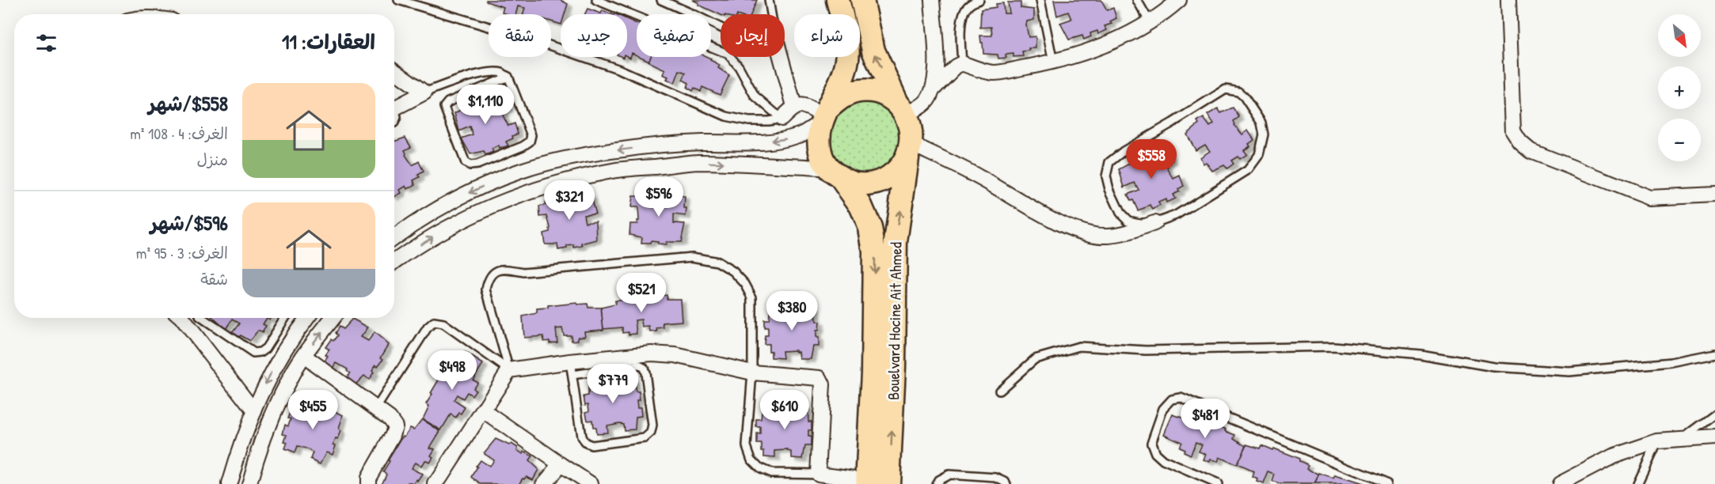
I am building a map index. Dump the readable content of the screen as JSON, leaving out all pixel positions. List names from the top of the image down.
{
  "streets": {
    "main road": ["Bouelvard Hocine Ait Ahmed"]
  },
  "north": "bottom right",
  "page": {
    "map_buttons": ["+", "−"],
    "chip": [
      "شراء",
      "إيجار",
      "تصفية",
      "جديد",
      "شقة"
    ],
    "heading": "العقارات: 11",
    "list": [
      {
        "name": "$558/شهر",
        "note": "الغرف: 4 · 108 m² · منزل"
      },
      {
        "name": "$596/شهر",
        "note": "الغرف: 3 · 95 m² · شقة"
      }
    ],
    "price": [
      "$1,110",
      "$558",
      "$596",
      "$321",
      "$521",
      "$380",
      "$498",
      "$779",
      "$455",
      "$610",
      "$481"
    ]
  }
}
